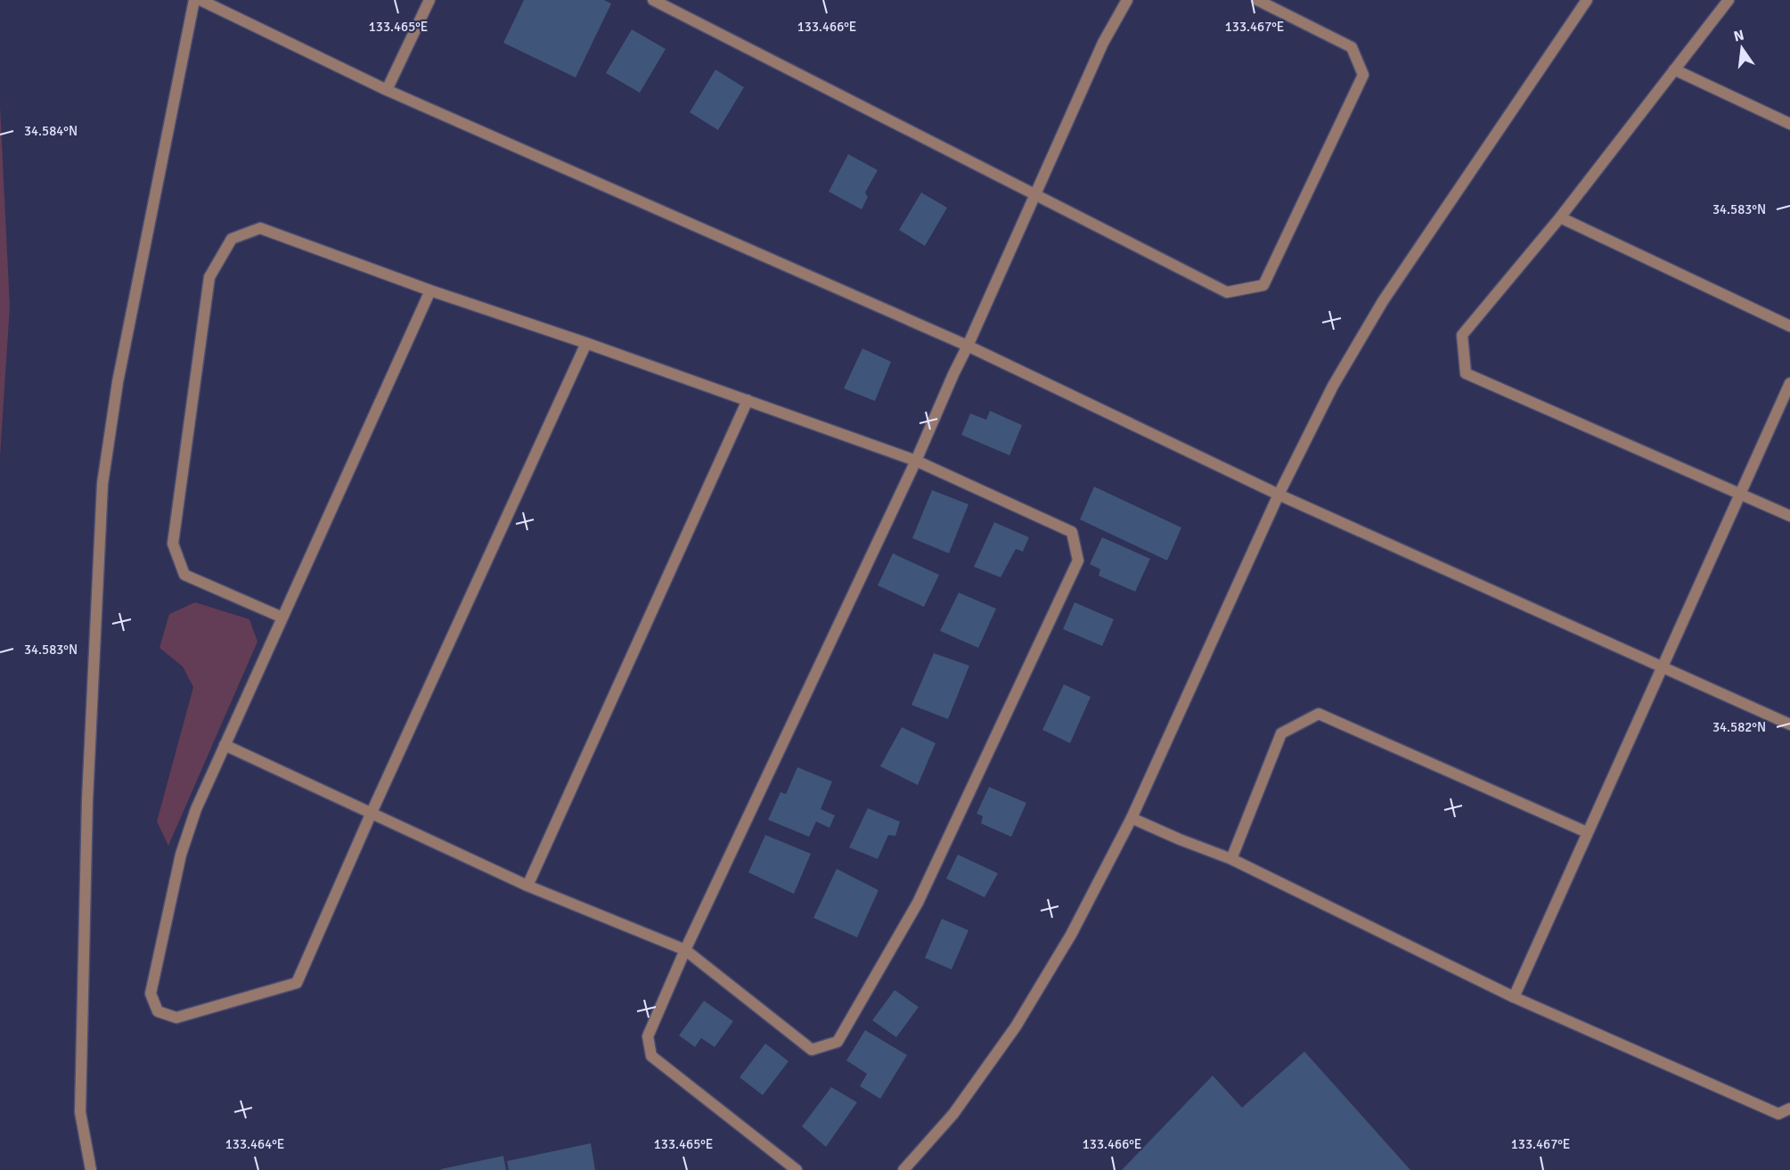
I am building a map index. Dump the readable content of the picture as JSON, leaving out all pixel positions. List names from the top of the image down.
{
  "north": "top",
  "coordinates": [
    "133.465°E",
    "133.466°E",
    "133.467°E",
    "34.584°N",
    "34.583°N",
    "34.582°N",
    "133.464°E"
  ]
}
